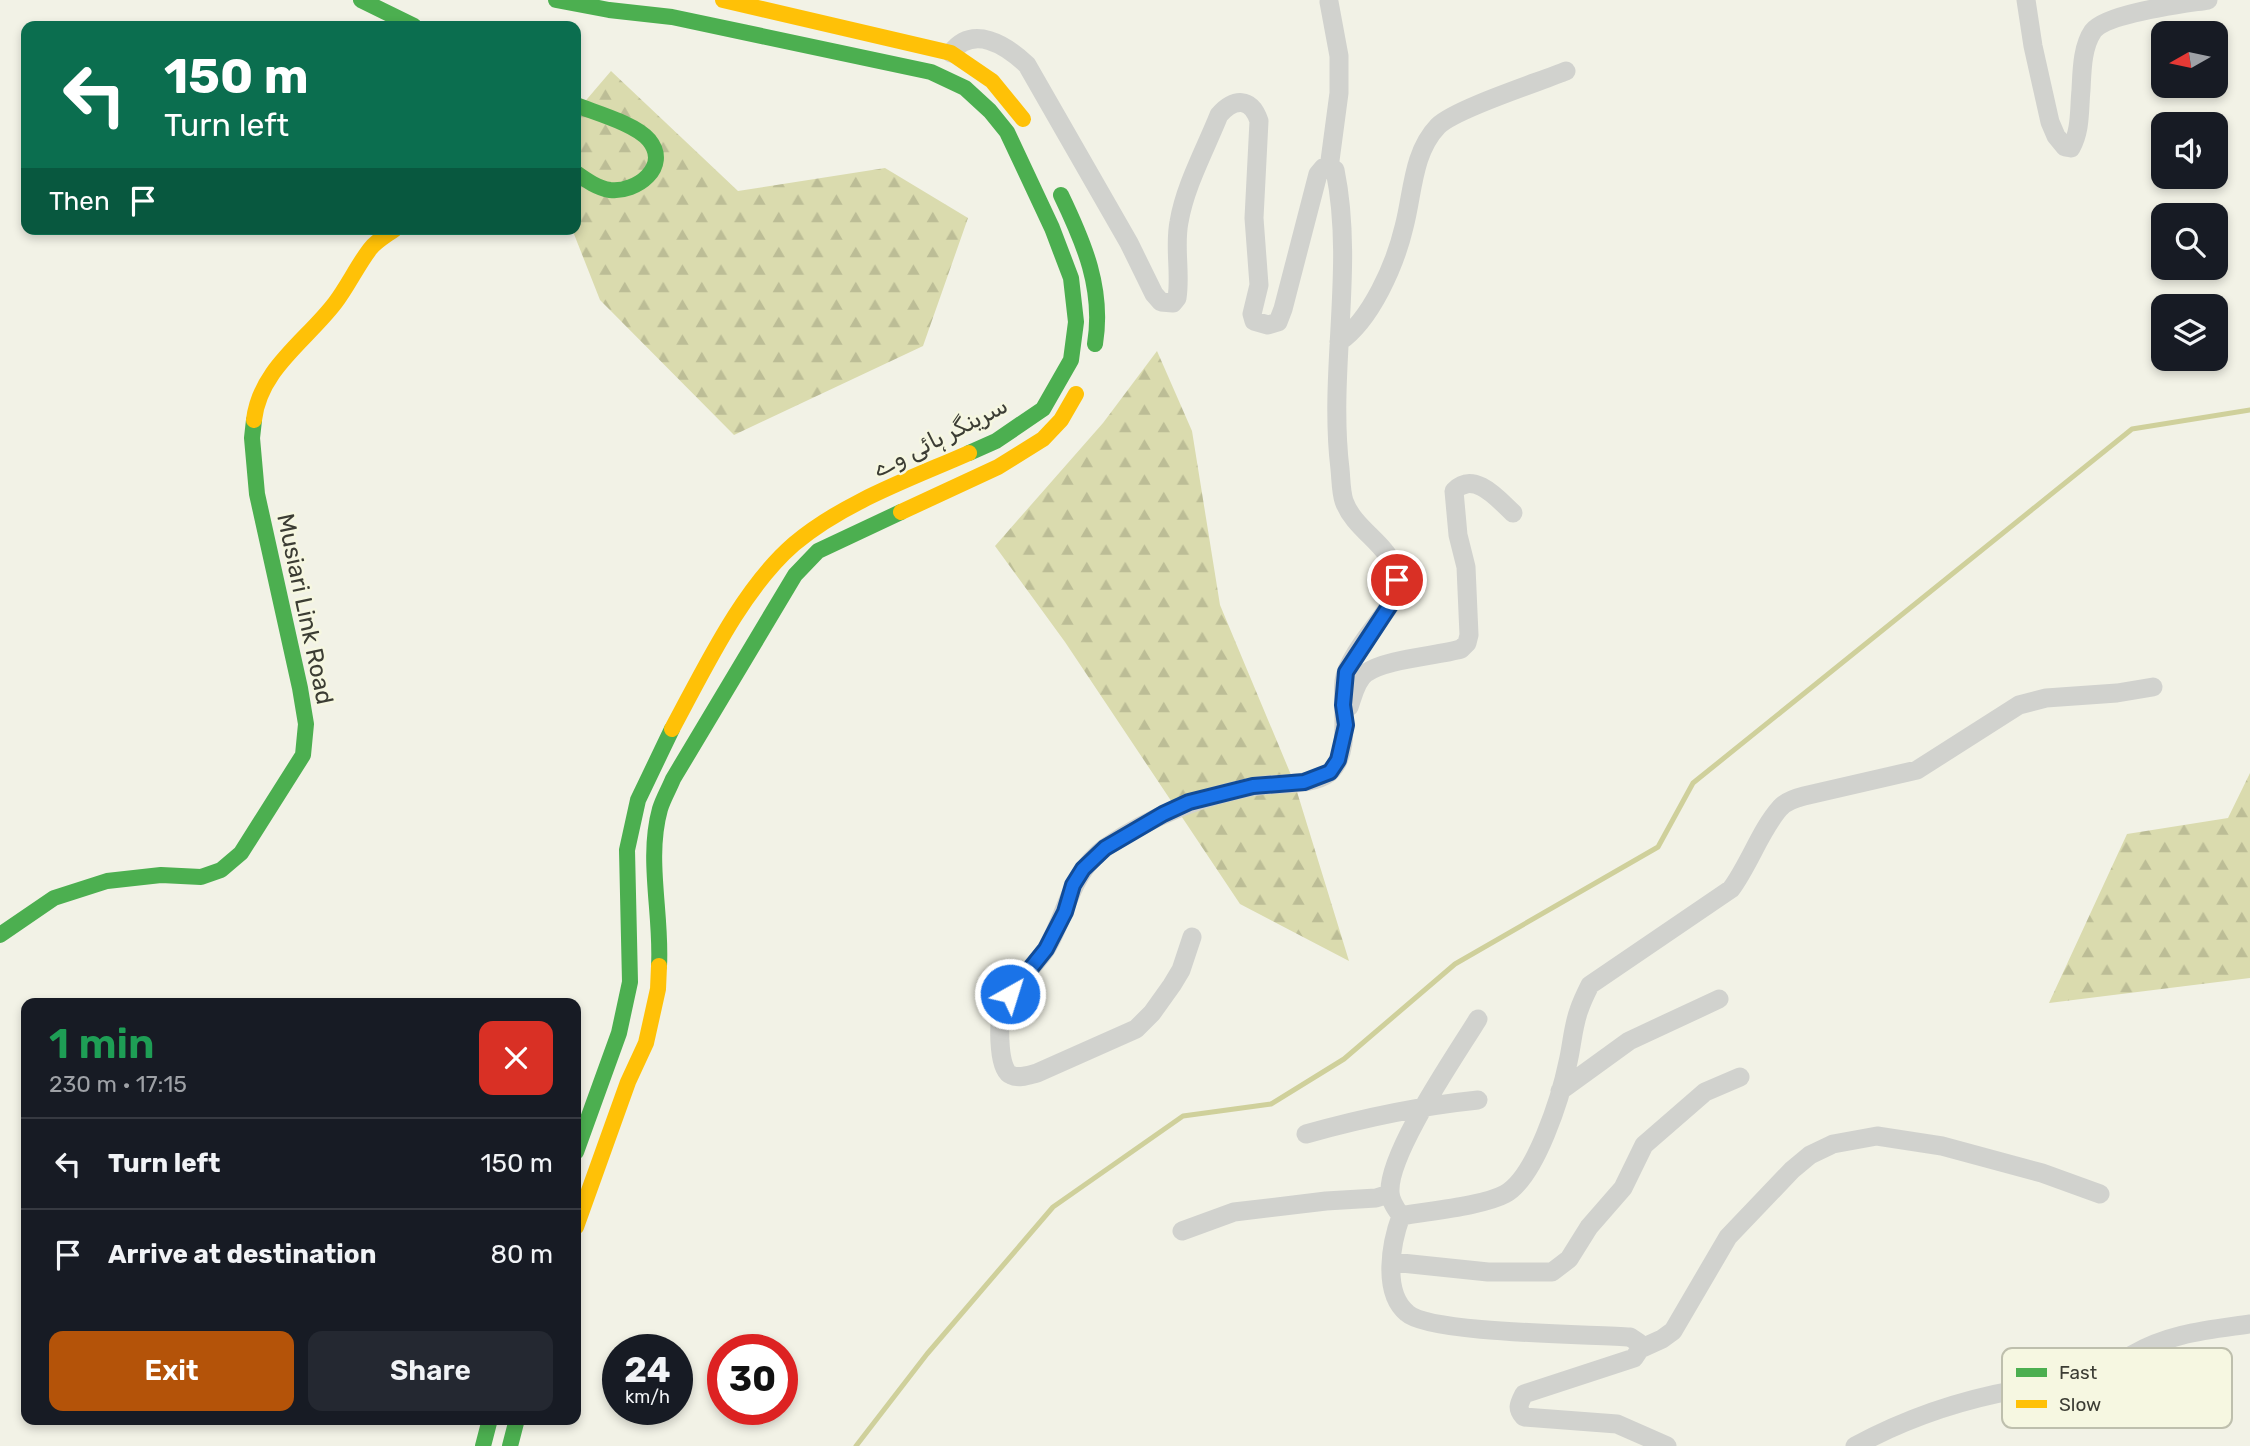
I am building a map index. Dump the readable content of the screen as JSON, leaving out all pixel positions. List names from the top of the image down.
{
  "streets": {
    "main road": ["سرینگر ہائی وے", "Musiari Link Road"]
  },
  "legend": ["Fast", "Slow"],
  "north": "left",
  "page": {
    "turn": ["150 m", "Turn left"],
    "then": "Then",
    "heading": ["1 min", "230 m · 17:15"],
    "list": [
      {
        "name": "Turn left",
        "value": "150 m"
      },
      {
        "name": "Arrive at destination",
        "value": "80 m"
      }
    ],
    "buttons": ["Exit", "Share"],
    "speed": "24 km/h",
    "limit": "30"
  }
}
